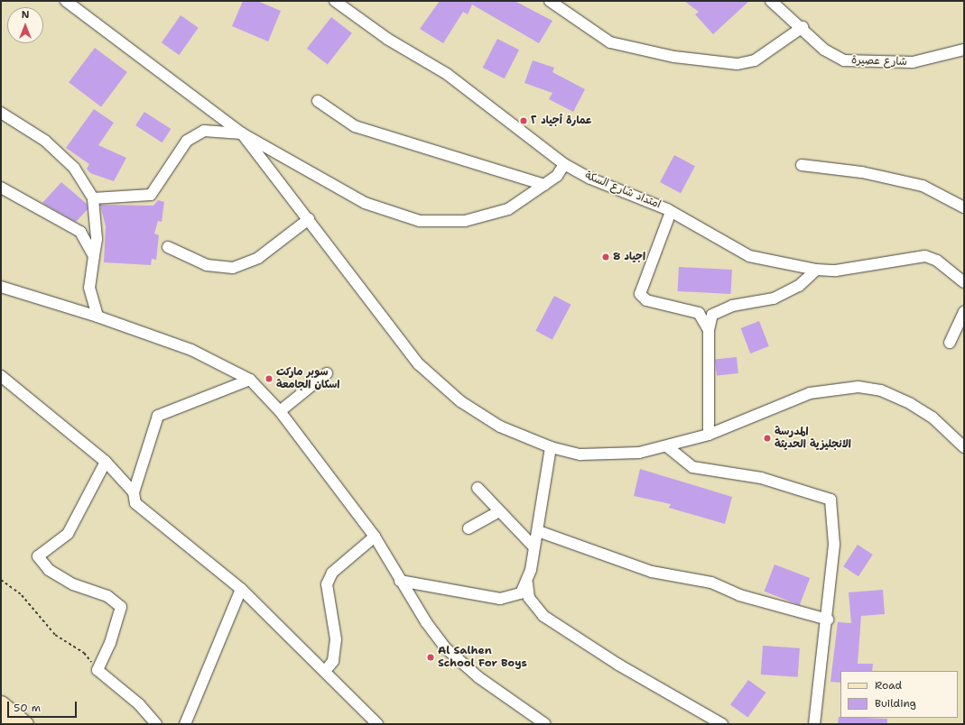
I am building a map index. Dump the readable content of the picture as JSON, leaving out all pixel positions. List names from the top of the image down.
{
  "streets": {
    "street": ["شارع عصيرة", "امتداد شارع السكة"]
  },
  "places": [
    "عمارة أجياد ٢",
    "اجياد 8",
    "سوبر ماركت اسكان الجامعة",
    "المدرسة الانجليزية الحديثة",
    "Al Salhen School For Boys"
  ],
  "legend": ["Road", "Building"],
  "scale_bar": "50 m",
  "north": "top"
}
